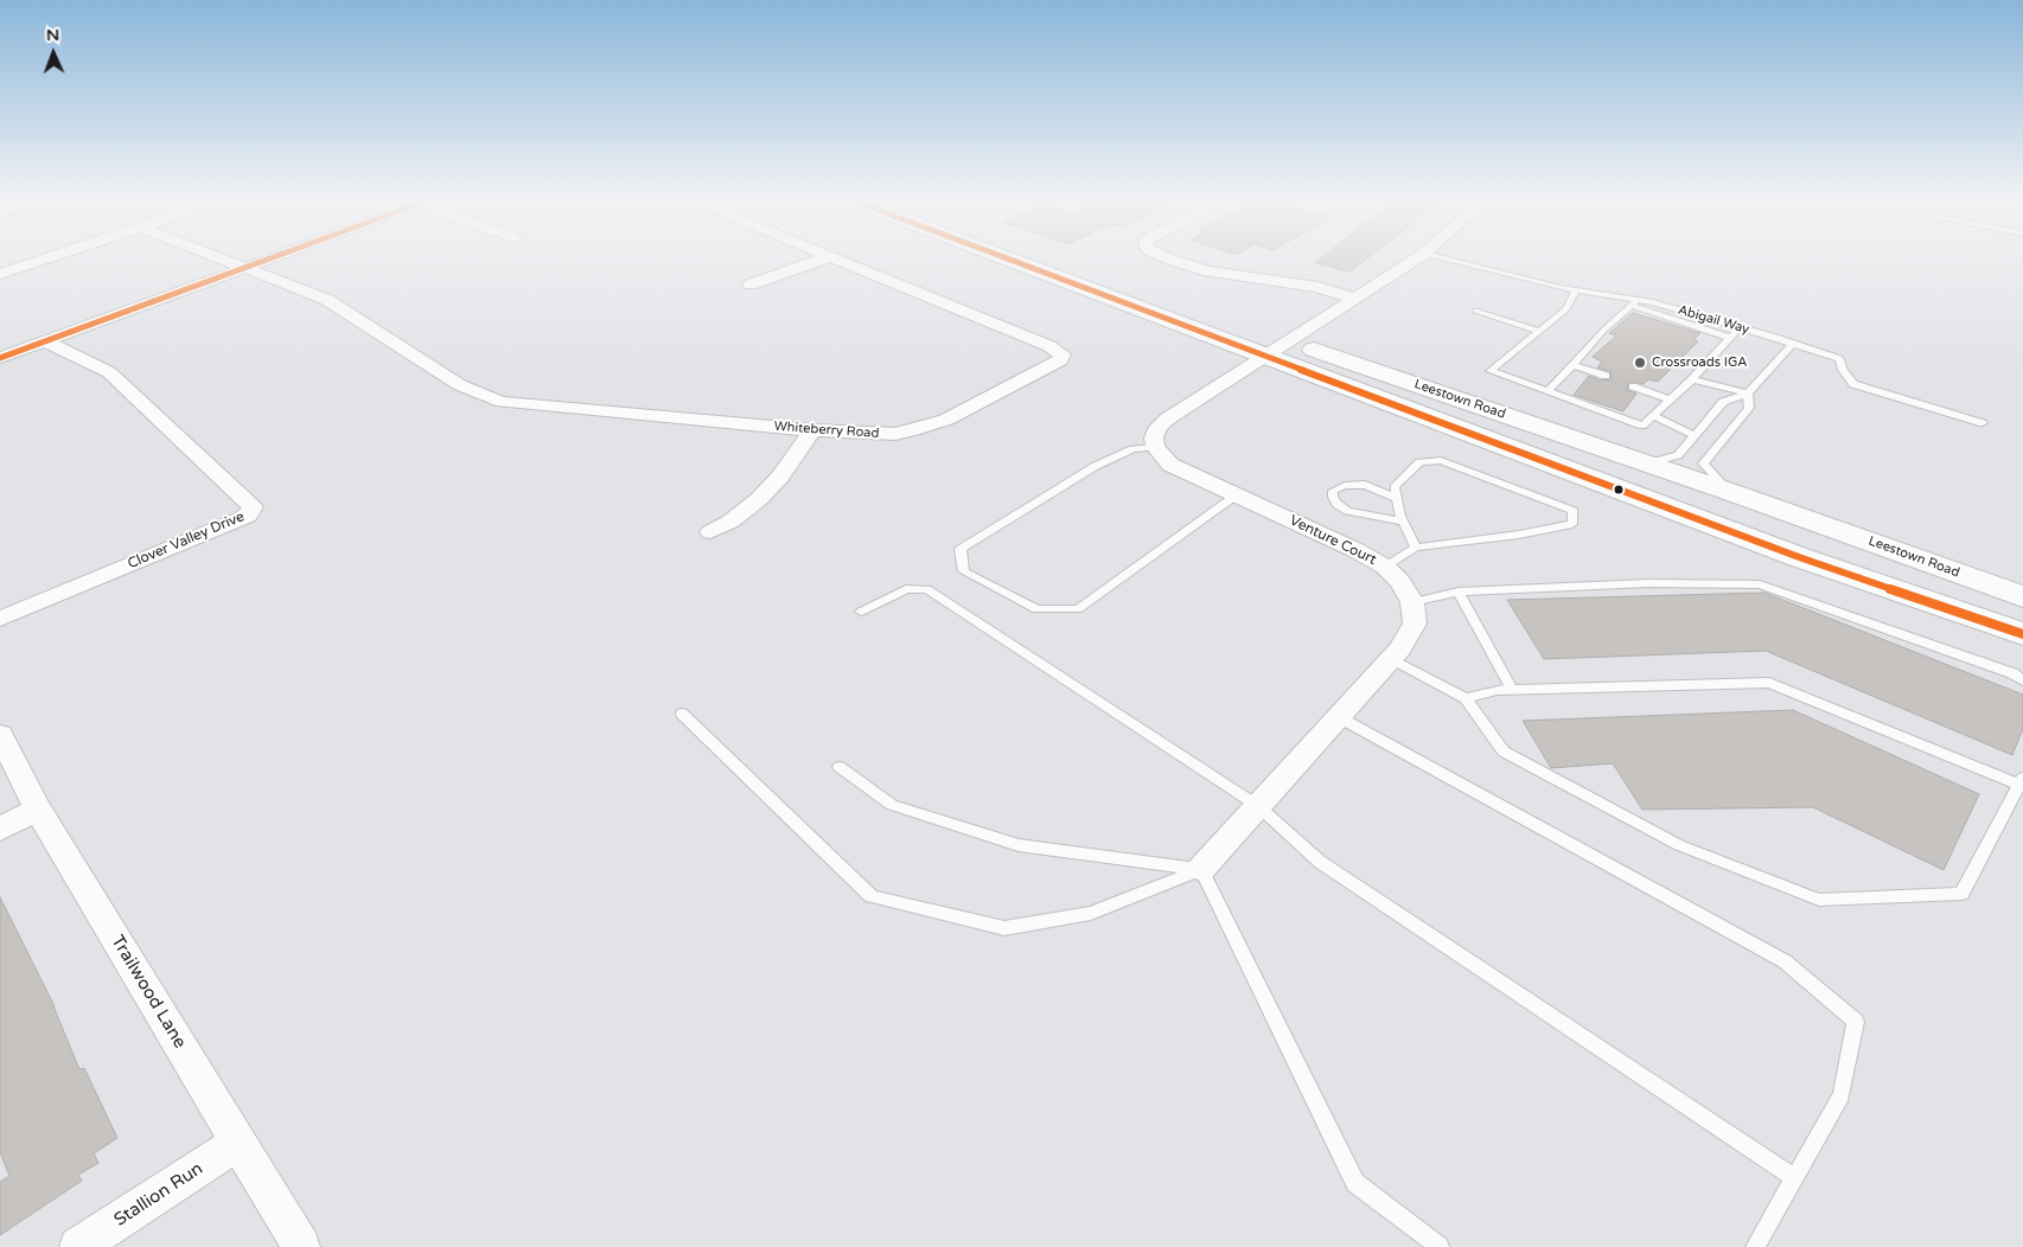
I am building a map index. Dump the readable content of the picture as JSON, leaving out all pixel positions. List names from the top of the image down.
{
  "streets": {
    "main road": ["Leestown Road"],
    "street": [
      "Whiteberry Road",
      "Clover Valley Drive",
      "Venture Court",
      "Trailwood Lane",
      "Stallion Run"
    ],
    "lane": ["Abigail Way"]
  },
  "crossings": [
    ["Trailwood Lane", "Stallion Run"]
  ],
  "places": ["Crossroads IGA"],
  "north": "top"
}
